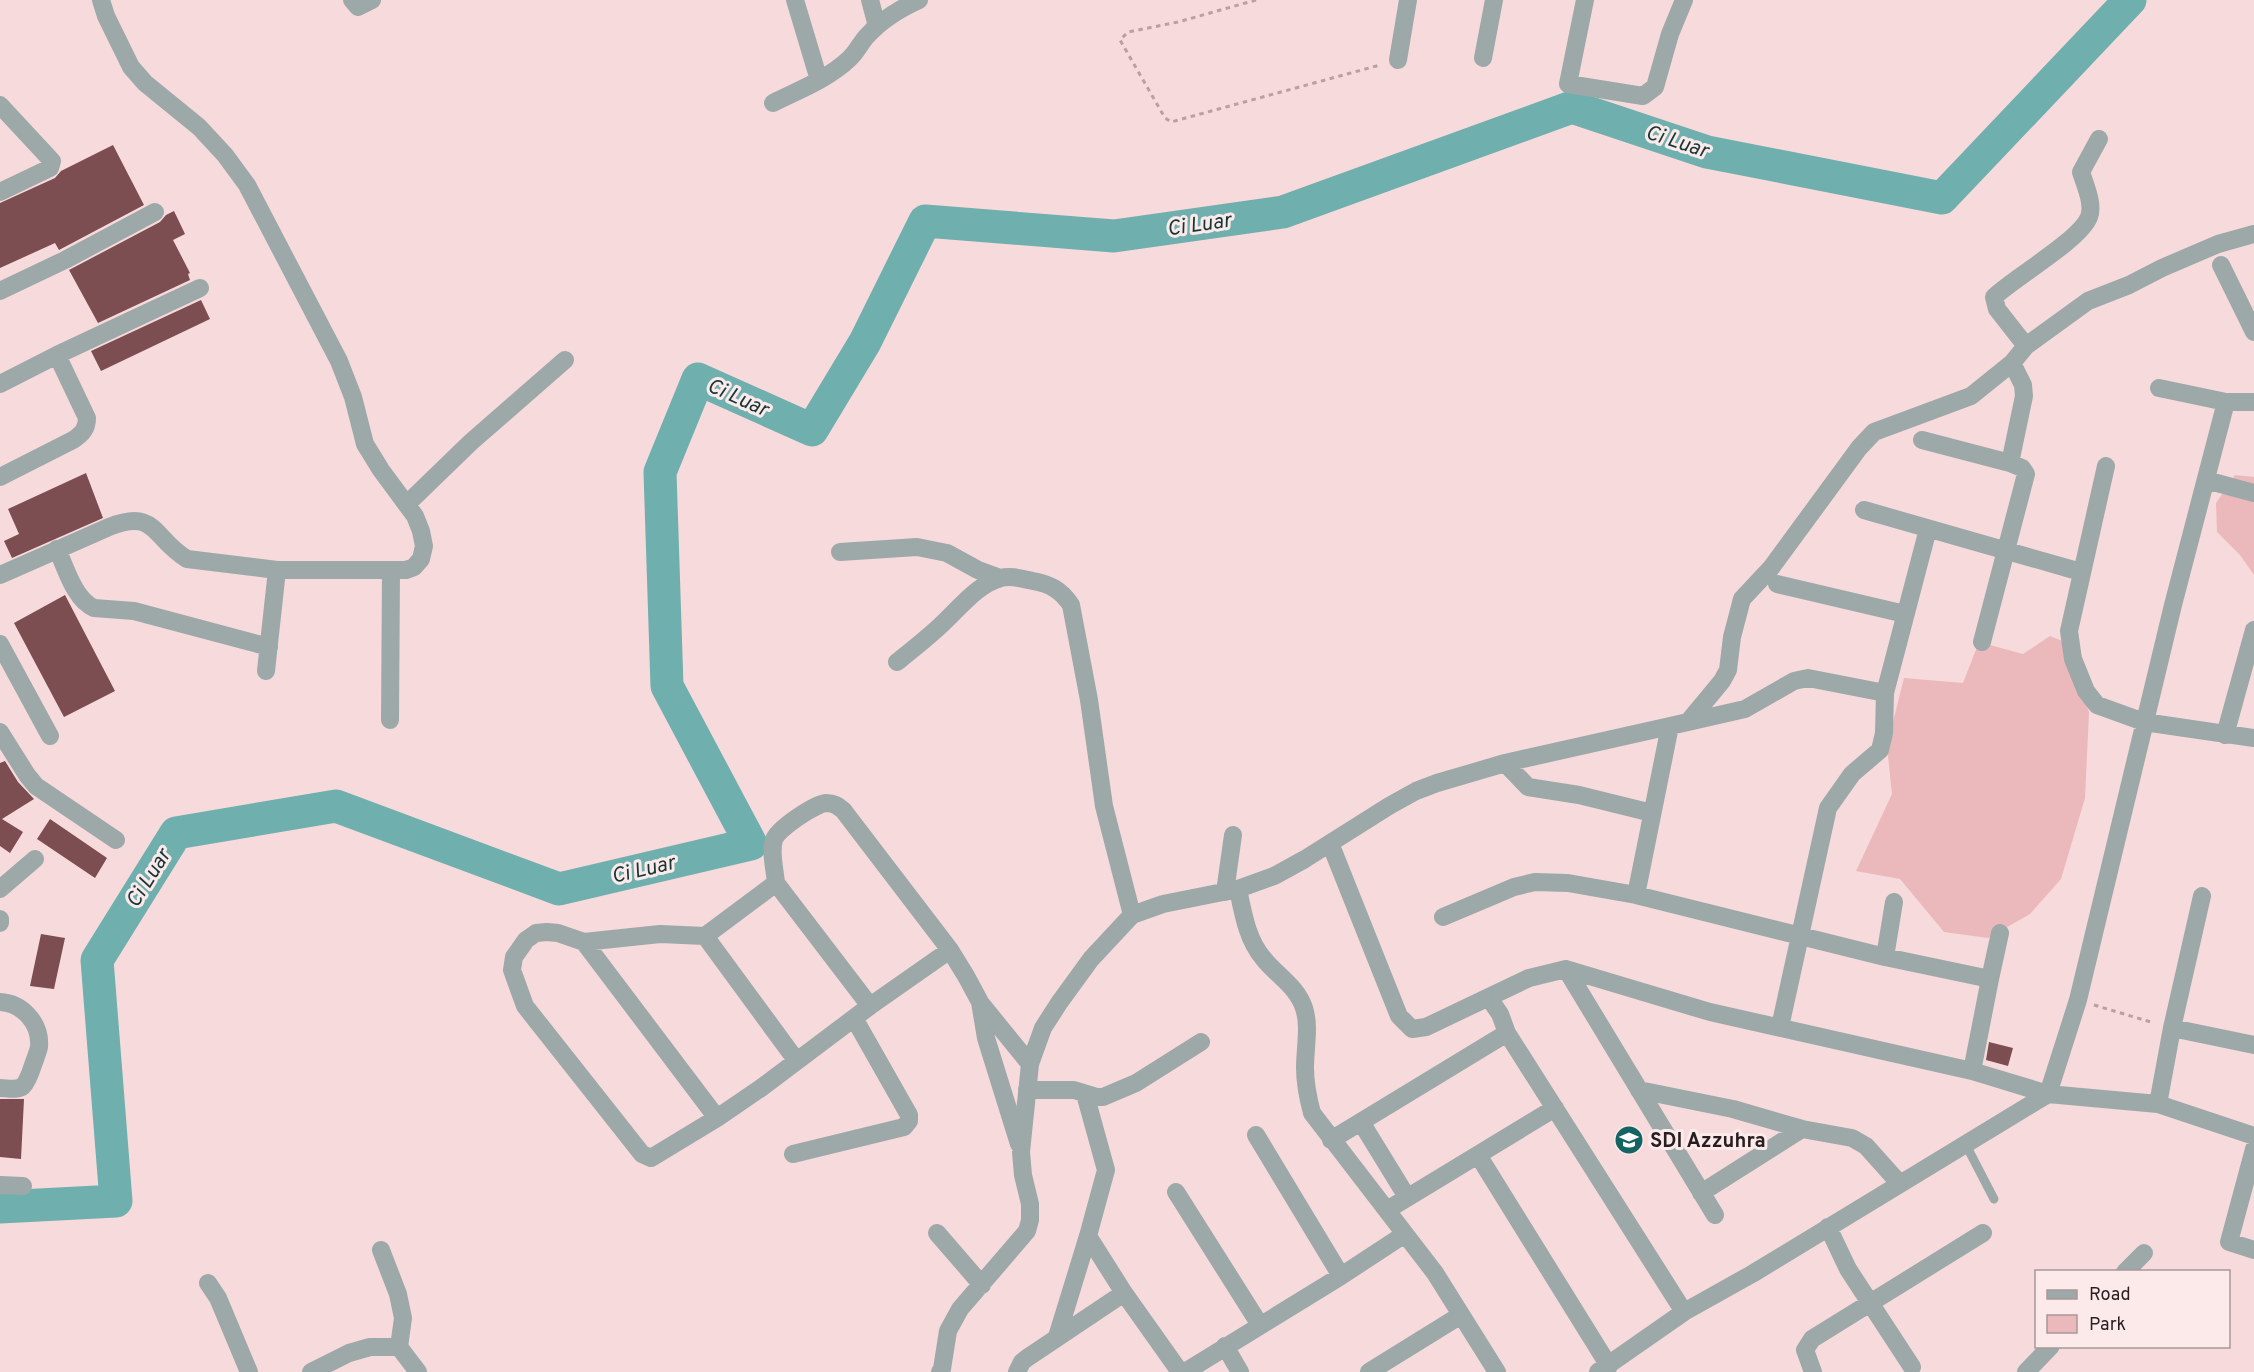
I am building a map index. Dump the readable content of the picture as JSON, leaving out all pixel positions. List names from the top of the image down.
{
  "water": ["Ci Luar"],
  "places": {
    "school or university": ["SDI Azzuhra"]
  },
  "legend": ["Road", "Park"]
}
